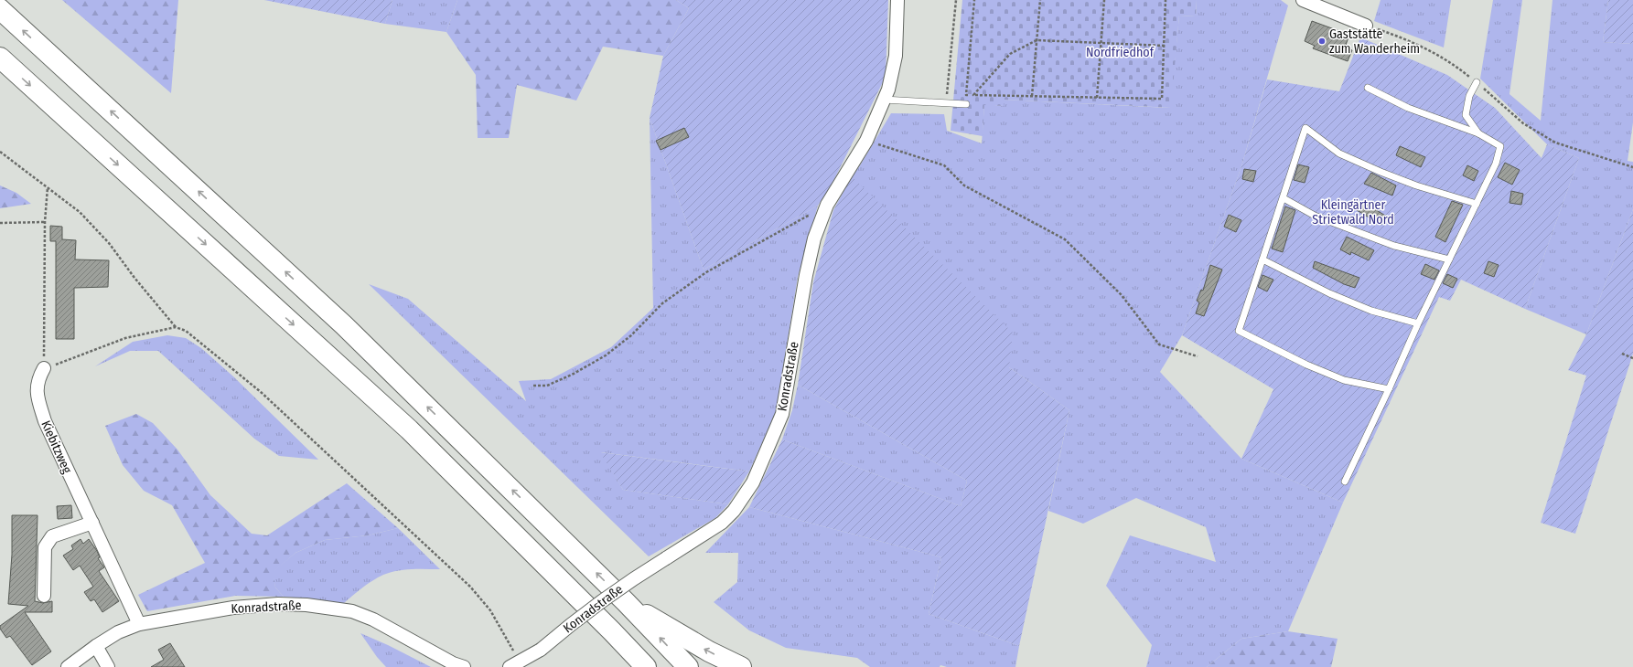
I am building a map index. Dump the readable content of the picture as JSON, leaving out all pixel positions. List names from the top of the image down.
{
  "streets": {
    "street": ["Konradstraße", "Kiebitzweg"]
  },
  "crossings": [
    ["Konradstraße", "Kiebitzweg"]
  ],
  "parks": ["Nordfriedhof", "Kleingärtner Strietwald Nord"],
  "places": ["Gaststätte zum Wanderheim"]
}
